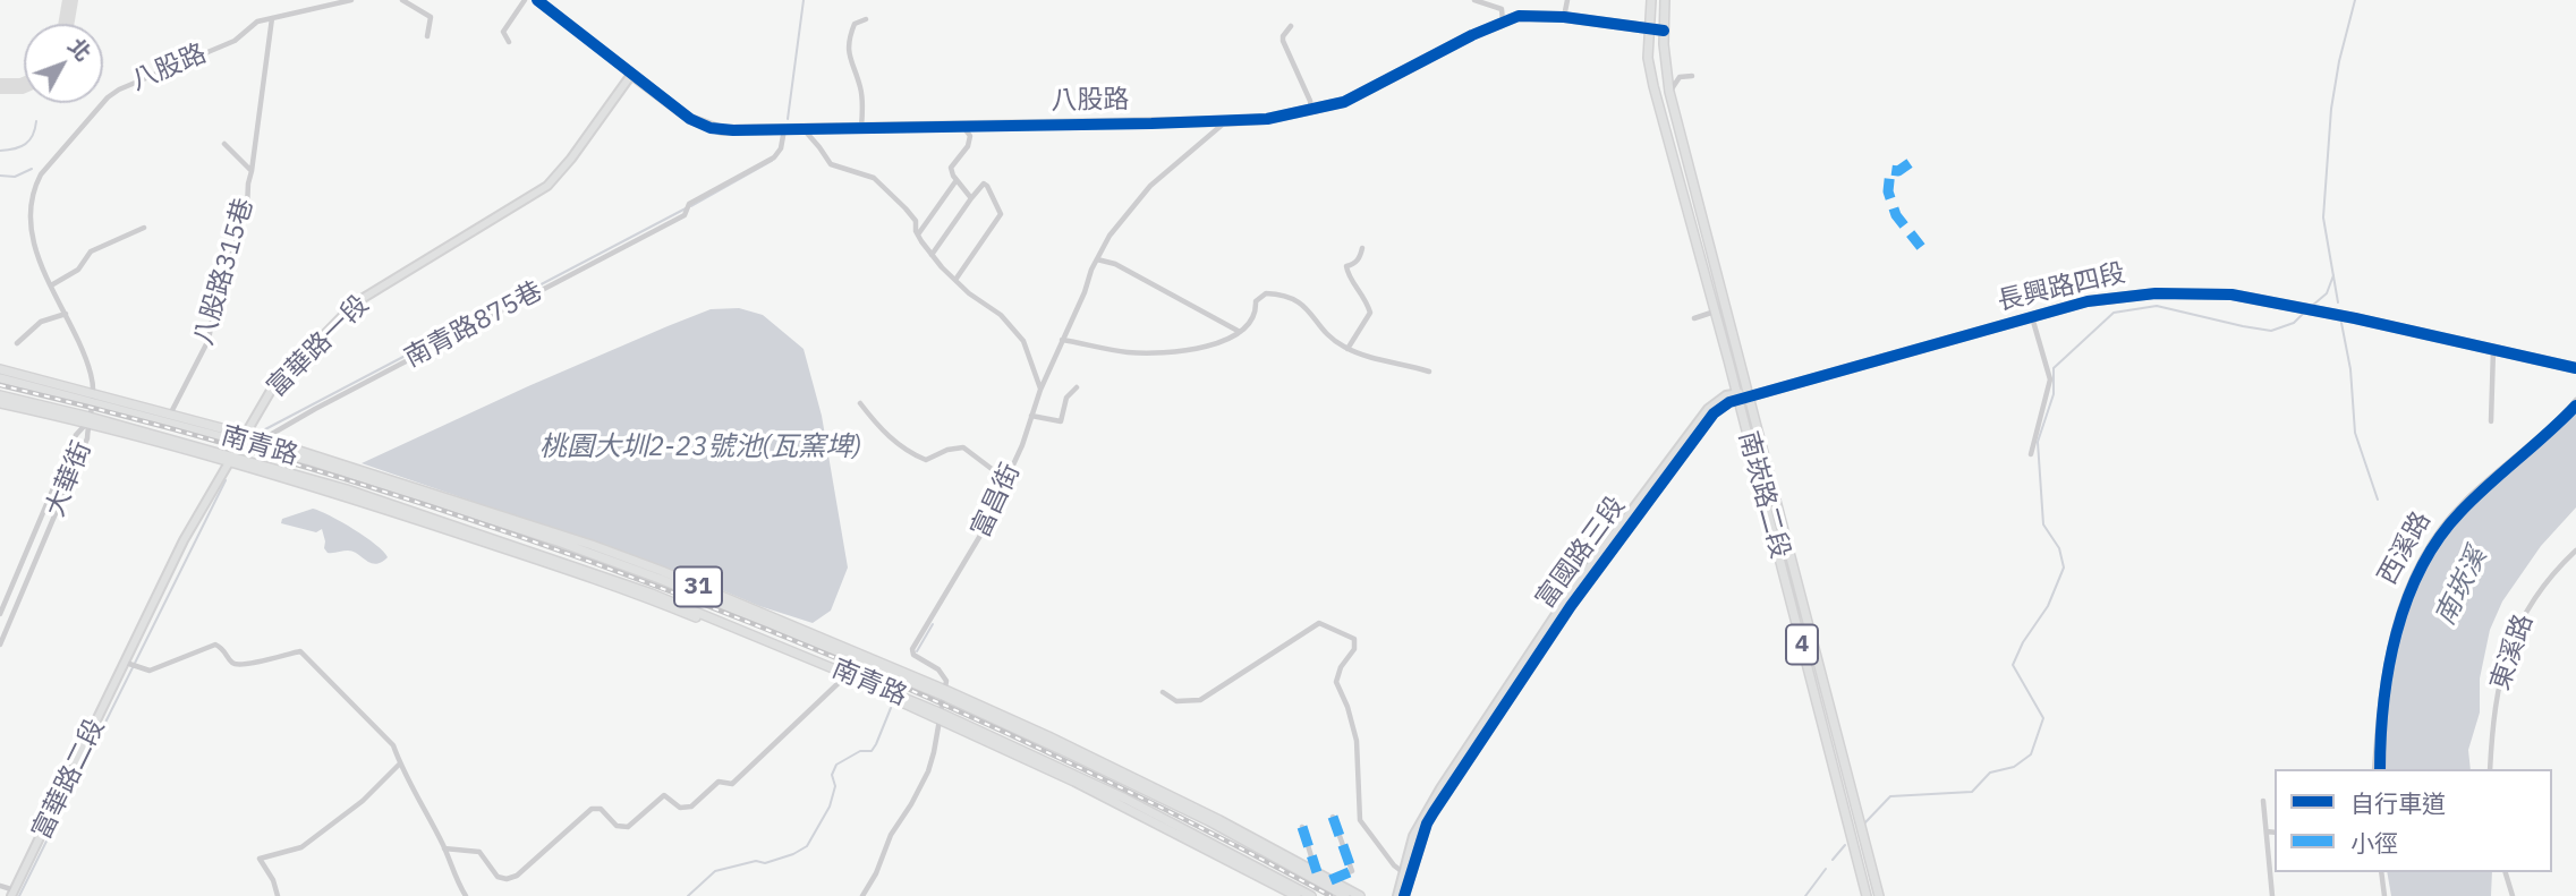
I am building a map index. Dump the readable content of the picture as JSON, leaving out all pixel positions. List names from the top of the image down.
{
  "streets": {
    "main road": [
      "南青路",
      "南崁路二段",
      "31",
      "4"
    ],
    "street": [
      "八股路",
      "八股路315巷",
      "長興路四段",
      "南青路875巷",
      "富華路一段",
      "大華街",
      "富昌街",
      "西溪路",
      "富國路三段",
      "東溪路",
      "富華路二段"
    ]
  },
  "crossings": [
    ["八股路", "八股路315巷"],
    ["八股路", "南青路875巷"],
    ["八股路", "富華路一段"],
    ["八股路", "南青路"],
    ["八股路", "南崁路二段"],
    ["八股路", "富昌街"],
    ["八股路", "31"],
    ["八股路315巷", "31"],
    ["長興路四段", "南崁路二段"],
    ["南青路875巷", "31"],
    ["富華路一段", "南青路"],
    ["富華路一段", "31"],
    ["富華路一段", "富華路二段"],
    ["南青路", "富昌街"],
    ["南青路", "31"],
    ["大華街", "31"],
    ["南崁路二段", "富國路三段"],
    ["富昌街", "31"]
  ],
  "water": ["桃園大圳2-23號池(瓦窯埤)", "南崁溪"],
  "legend": ["自行車道", "小徑"],
  "north": "top right"
}
